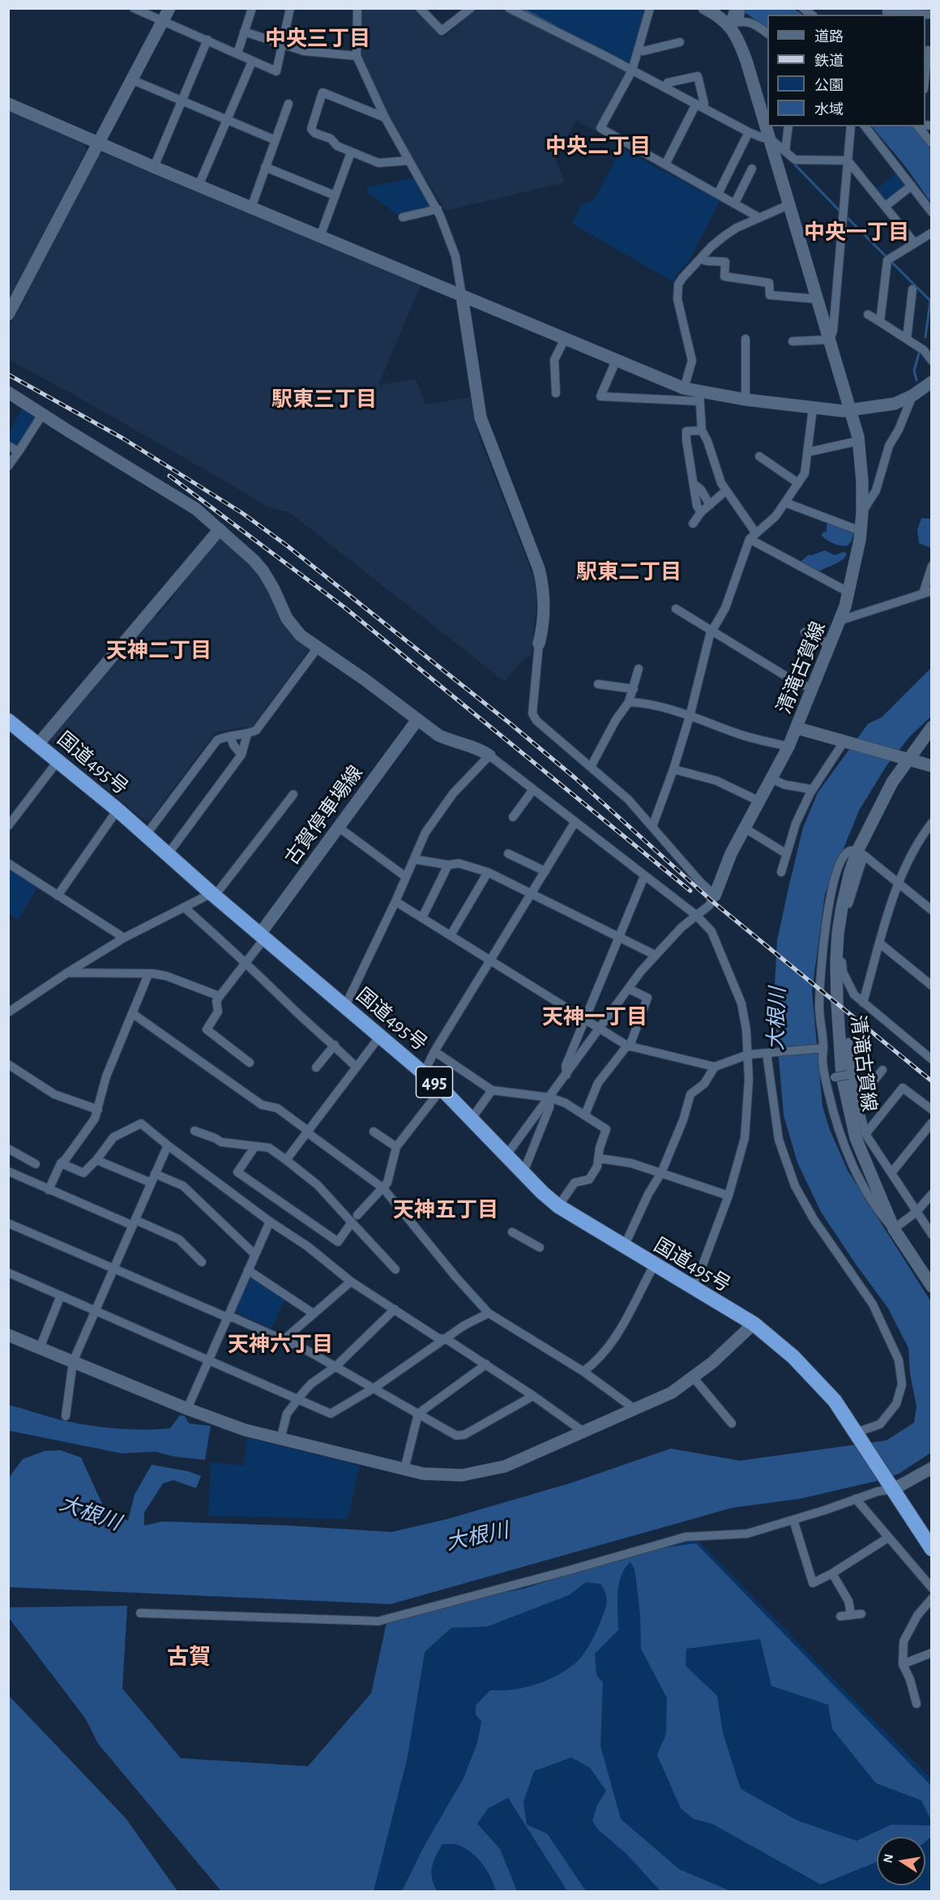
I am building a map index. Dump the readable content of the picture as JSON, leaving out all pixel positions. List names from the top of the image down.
{
  "streets": {
    "highway": ["国道495号", "495"],
    "street": ["清滝古賀線", "古賀停車場線"]
  },
  "crossings": [
    ["国道495号", "古賀停車場線"],
    ["国道495号", "495"]
  ],
  "districts": [
    "中央三丁目",
    "中央二丁目",
    "中央一丁目",
    "駅東三丁目",
    "駅東二丁目",
    "天神二丁目",
    "天神一丁目",
    "天神五丁目",
    "天神六丁目",
    "古賀"
  ],
  "water": ["大根川"],
  "legend": [
    "道路",
    "鉄道",
    "公園",
    "水域"
  ],
  "north": "left"
}
